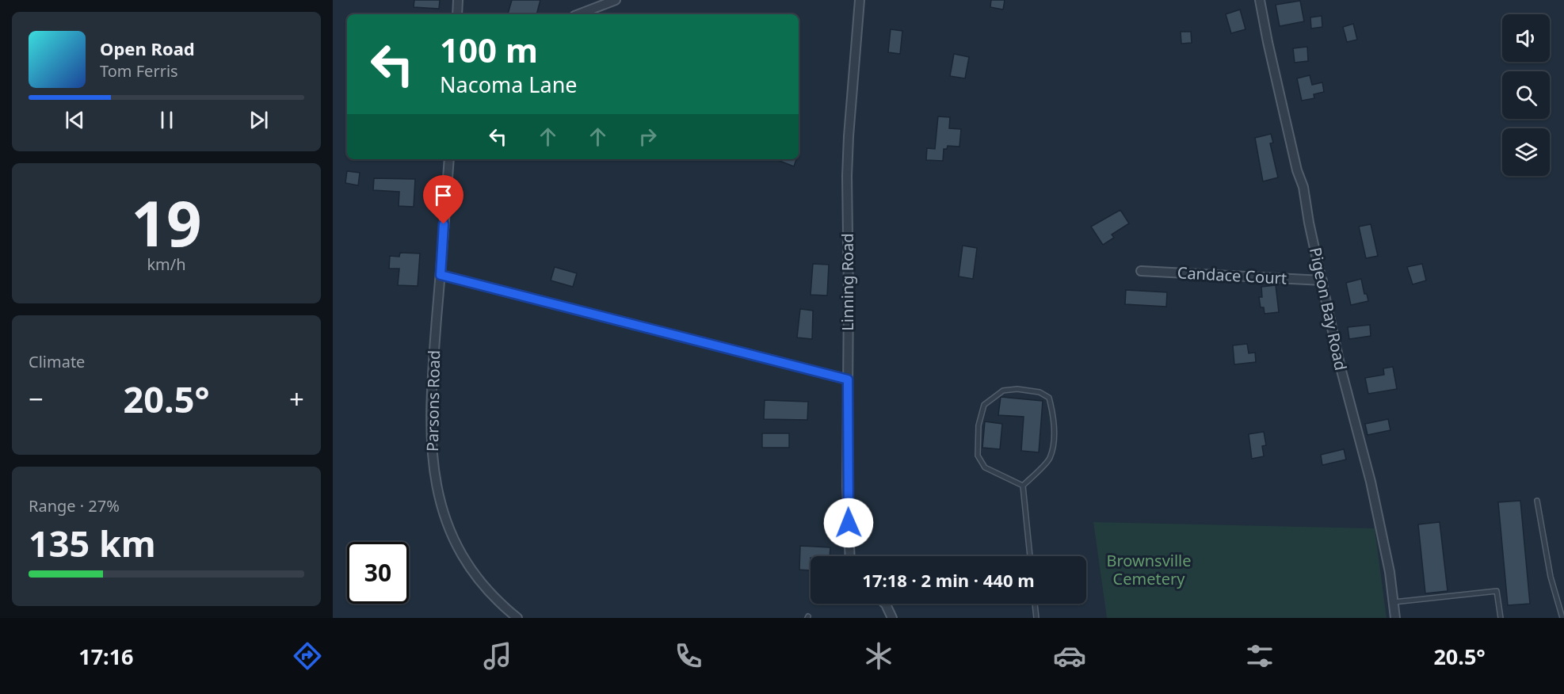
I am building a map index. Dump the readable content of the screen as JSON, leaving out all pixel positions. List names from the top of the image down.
{
  "streets": {
    "street": [
      "Candace Court",
      "Linning Road",
      "Pigeon Bay Road",
      "Parsons Road"
    ]
  },
  "crossings": [
    ["Candace Court", "Pigeon Bay Road"]
  ],
  "parks": ["Brownsville Cemetery"],
  "page": {
    "turn": ["100 m", "Nacoma Lane"],
    "song": ["Open Road", "Tom Ferris"],
    "tile": [
      ["19", "km/h"],
      "Climate",
      ["Range · 27%", "135 km"]
    ],
    "heat": ["−", "20.5°", "+"],
    "limit": "30",
    "trip": "17:18 · 2 min · 440 m",
    "tabs": ["17:16", "20.5°"]
  }
}
